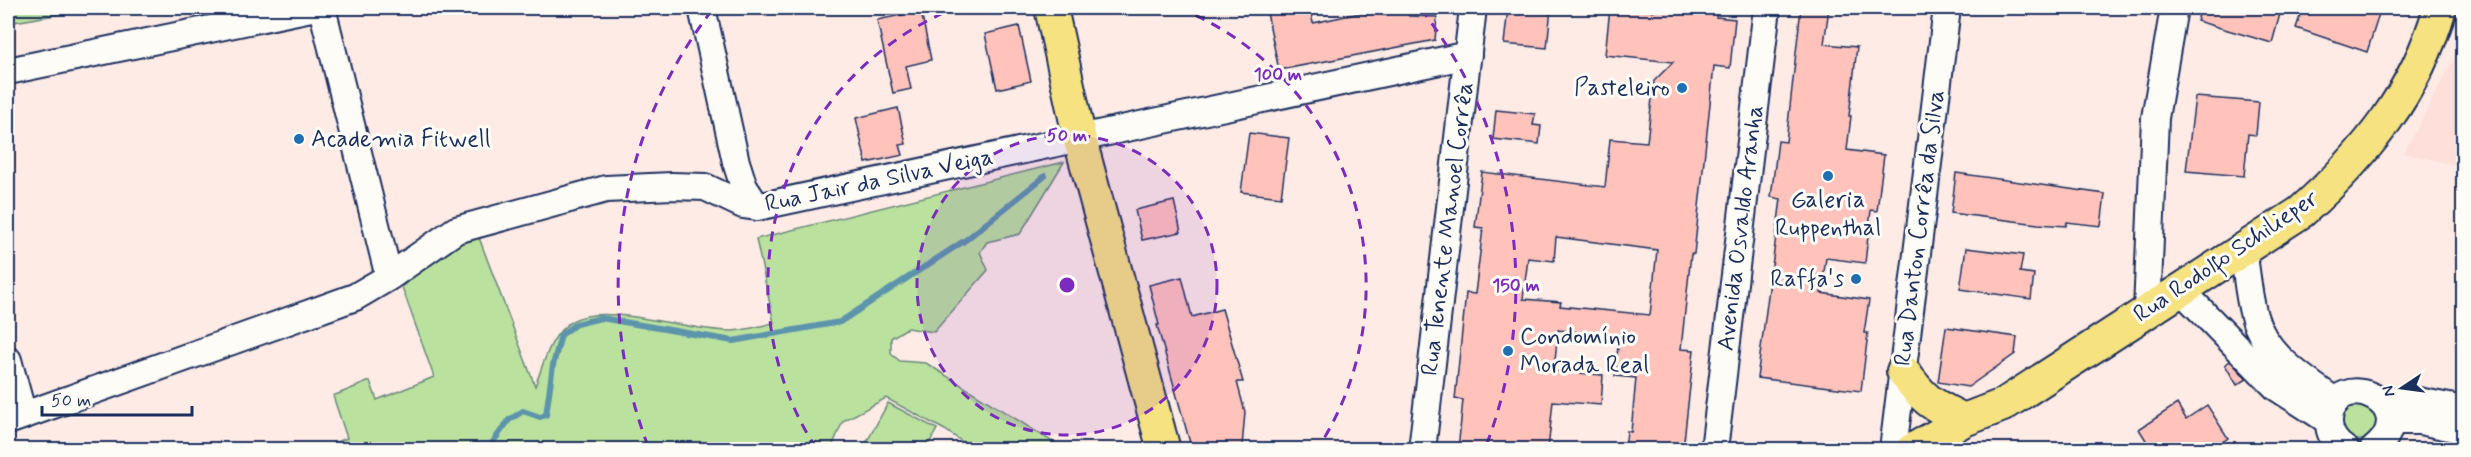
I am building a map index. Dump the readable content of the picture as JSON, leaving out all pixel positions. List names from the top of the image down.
{
  "streets": {
    "main road": ["Rua Rodolfo Schilieper"],
    "street": [
      "Rua Jair da Silva Veiga",
      "Avenida Osvaldo Aranha",
      "Rua Danton Corrêa da Silva",
      "Rua Tenente Manoel Corrêa"
    ]
  },
  "crossings": [
    ["Rua Jair da Silva Veiga", "Rua Tenente Manoel Corrêa"]
  ],
  "places": [
    "Pasteleiro",
    "Academia Fitwell",
    "Galeria Ruppenthal",
    "Raffa's",
    "Condomínio Morada Real"
  ],
  "scale_bar": "50 m",
  "north": "left",
  "rings": ["100 m", "50 m", "150 m"]
}
